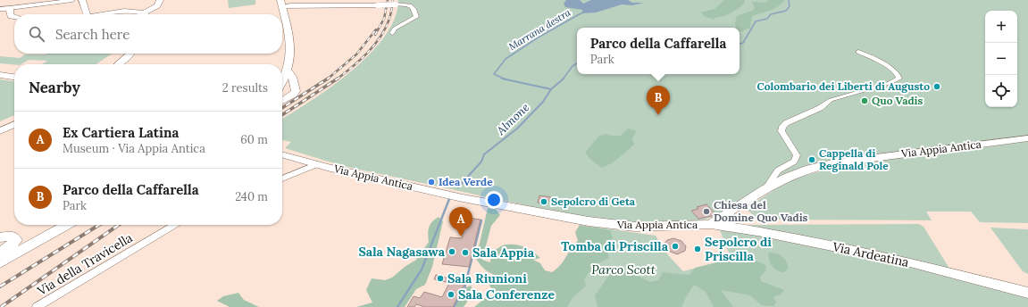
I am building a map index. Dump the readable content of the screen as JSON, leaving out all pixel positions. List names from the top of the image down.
{
  "streets": {
    "street": ["Via Appia Antica", "Via Ardeatina", "Via della Travicella"]
  },
  "crossings": [
    ["Via Appia Antica", "Via Ardeatina"]
  ],
  "water": ["Marrana destra", "Almone"],
  "parks": ["Parco Scott"],
  "places": [
    "Colombario dei Liberti di Augusto",
    "Quo Vadis",
    "Cappella di Reginald Pole",
    "Idea Verde",
    "Sepolcro di Geta",
    "Chiesa del Domine Quo Vadis",
    "Tomba di Priscilla",
    "Sepolcro di Priscilla",
    "Sala Nagasawa",
    "Sala Appia",
    "Sala Riunioni",
    "Sala Conferenze"
  ],
  "page": {
    "map_buttons": ["+", "−"],
    "search": "Search here",
    "popup": ["Parco della Caffarella", "Park"],
    "heading": ["Nearby", "2 results"],
    "pins": ["B", "A"],
    "list": [
      {
        "mark": "A",
        "name": "Ex Cartiera Latina",
        "note": "Museum · Via Appia Antica",
        "value": "60 m"
      },
      {
        "mark": "B",
        "name": "Parco della Caffarella",
        "note": "Park",
        "value": "240 m"
      }
    ]
  }
}
